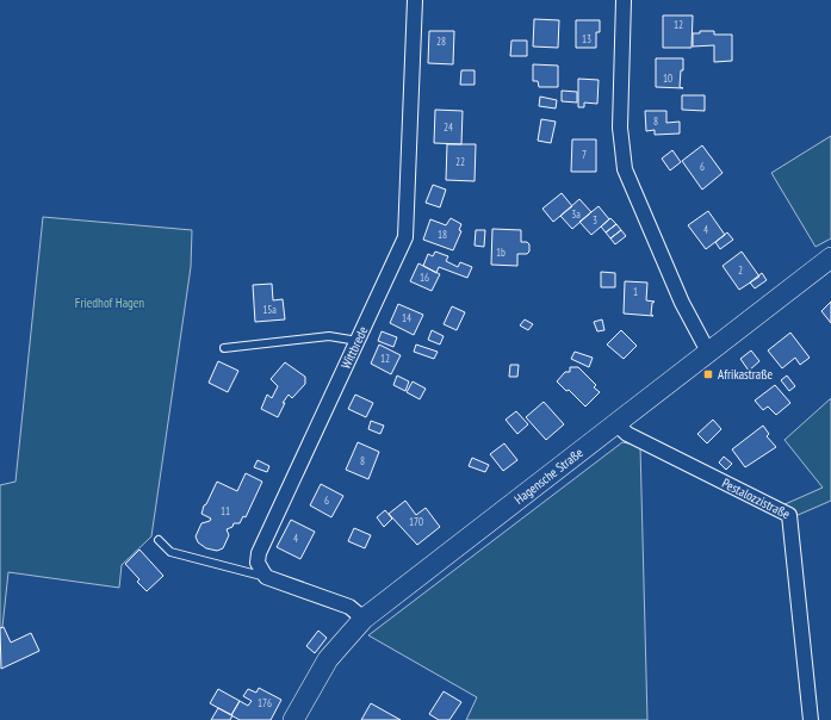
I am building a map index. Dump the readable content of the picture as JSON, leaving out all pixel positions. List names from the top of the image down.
{
  "streets": {
    "street": ["Wittbrede", "Hagensche Straße", "Pestalozzistraße"]
  },
  "crossings": [
    ["Hagensche Straße", "Pestalozzistraße"]
  ],
  "parks": ["Friedhof Hagen"],
  "places": {
    "transit": ["Afrikastraße"]
  },
  "house_numbers": [
    "12",
    "13",
    "28",
    "10",
    "8",
    "24",
    "7",
    "22",
    "6",
    "3a",
    "3",
    "4",
    "18",
    "1b",
    "2",
    "16",
    "1",
    "15a",
    "14",
    "12",
    "8",
    "6",
    "11",
    "170",
    "4",
    "176"
  ]
}
